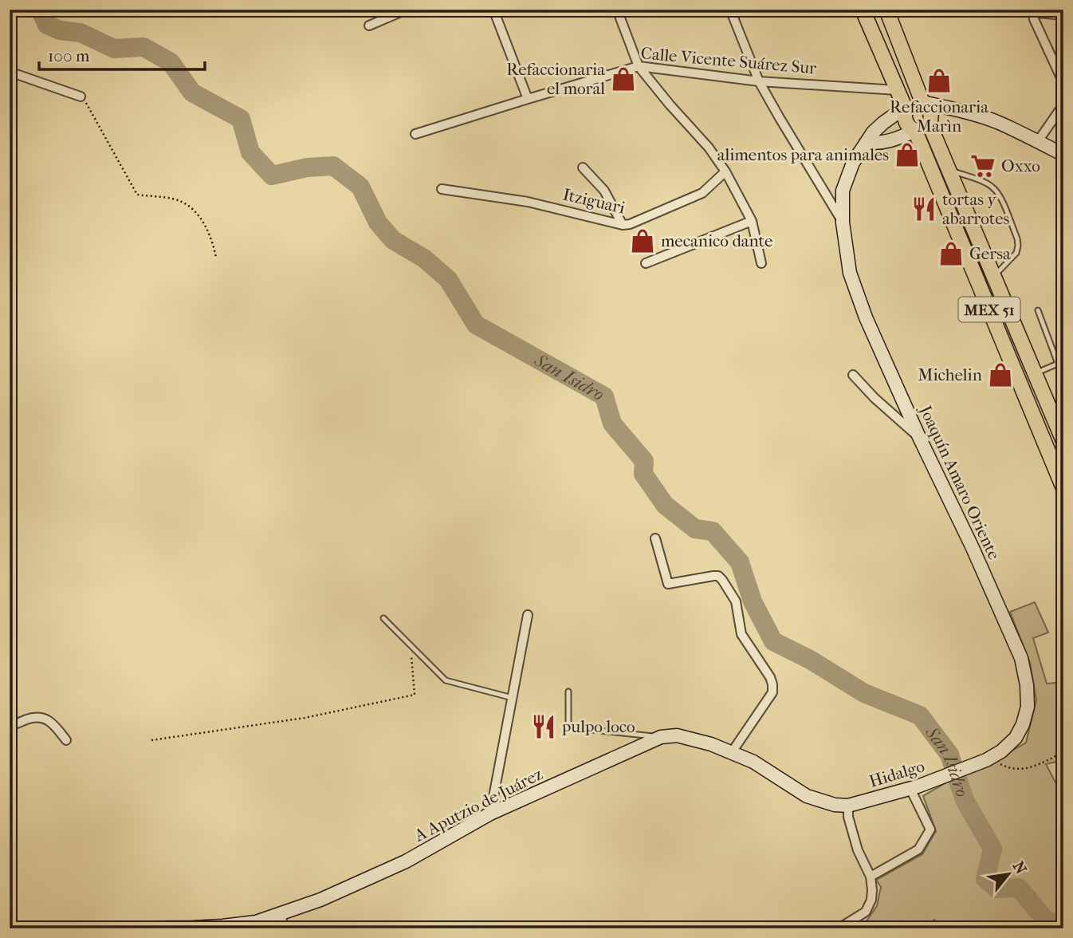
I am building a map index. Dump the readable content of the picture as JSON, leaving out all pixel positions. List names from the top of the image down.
{
  "streets": {
    "main road": ["MEX 51"],
    "street": [
      "Calle Vicente Suárez Sur",
      "Itziguari",
      "Joaquín Amaro Oriente",
      "Hidalgo",
      "A Aputzio de Juárez"
    ]
  },
  "crossings": [
    ["Calle Vicente Suárez Sur", "MEX 51"],
    ["MEX 51", "Joaquín Amaro Oriente"],
    ["Joaquín Amaro Oriente", "Hidalgo"],
    ["Hidalgo", "A Aputzio de Juárez"]
  ],
  "water": ["San Isidro"],
  "places": {
    "shop": [
      "Refaccionaria el moral",
      "Refaccionaria Marìn",
      "alimentos para animales",
      "mecanico dante",
      "Gersa",
      "Michelin"
    ],
    "supermarket": ["Oxxo"],
    "restaurant": ["tortas y abarrotes", "pulpo loco"]
  },
  "scale_bar": "100 m",
  "north": "top right"
}
